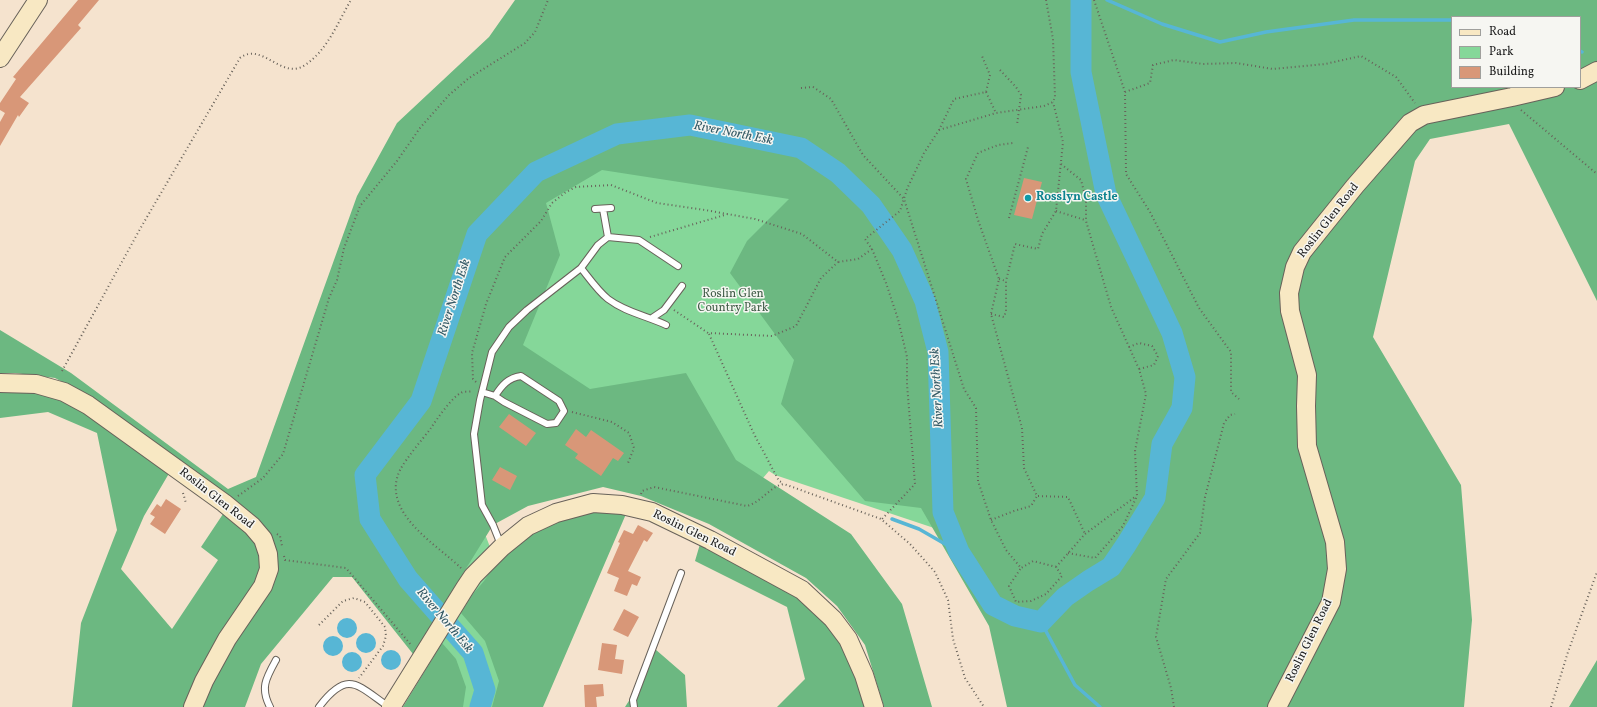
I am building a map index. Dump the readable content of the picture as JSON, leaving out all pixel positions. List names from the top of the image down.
{
  "streets": {
    "main road": ["Roslin Glen Road"]
  },
  "water": ["River North Esk"],
  "parks": ["Roslin Glen Country Park"],
  "places": ["Rosslyn Castle"],
  "legend": ["Road", "Park", "Building"]
}
